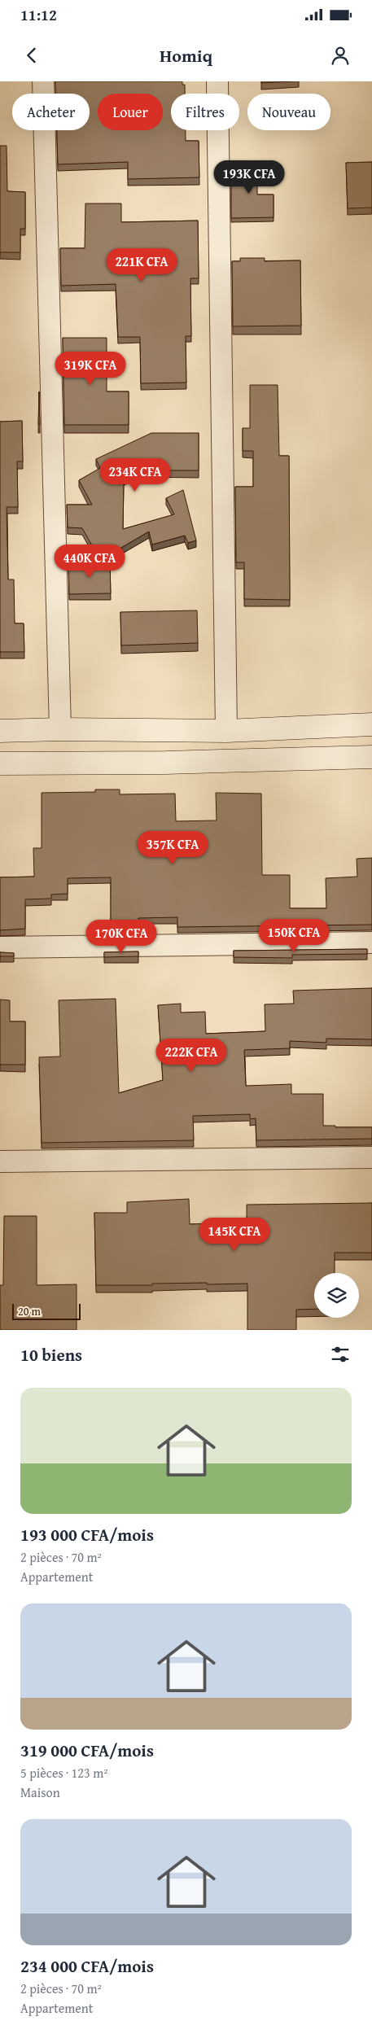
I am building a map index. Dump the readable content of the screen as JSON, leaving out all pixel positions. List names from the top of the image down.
{
  "scale_bar": "20 m",
  "page": {
    "status": "11:12",
    "header": "Homiq",
    "chip": [
      "Acheter",
      "Louer",
      "Filtres",
      "Nouveau"
    ],
    "price": [
      "193K CFA",
      "221K CFA",
      "319K CFA",
      "234K CFA",
      "440K CFA",
      "357K CFA",
      "150K CFA",
      "170K CFA",
      "222K CFA",
      "145K CFA"
    ],
    "scale": "20 m",
    "heading": "10 biens",
    "list": [
      {
        "name": "193 000 CFA/mois",
        "note": "2 pièces · 70 m² · Appartement"
      },
      {
        "name": "319 000 CFA/mois",
        "note": "5 pièces · 123 m² · Maison"
      },
      {
        "name": "234 000 CFA/mois",
        "note": "2 pièces · 70 m² · Appartement"
      }
    ]
  }
}
